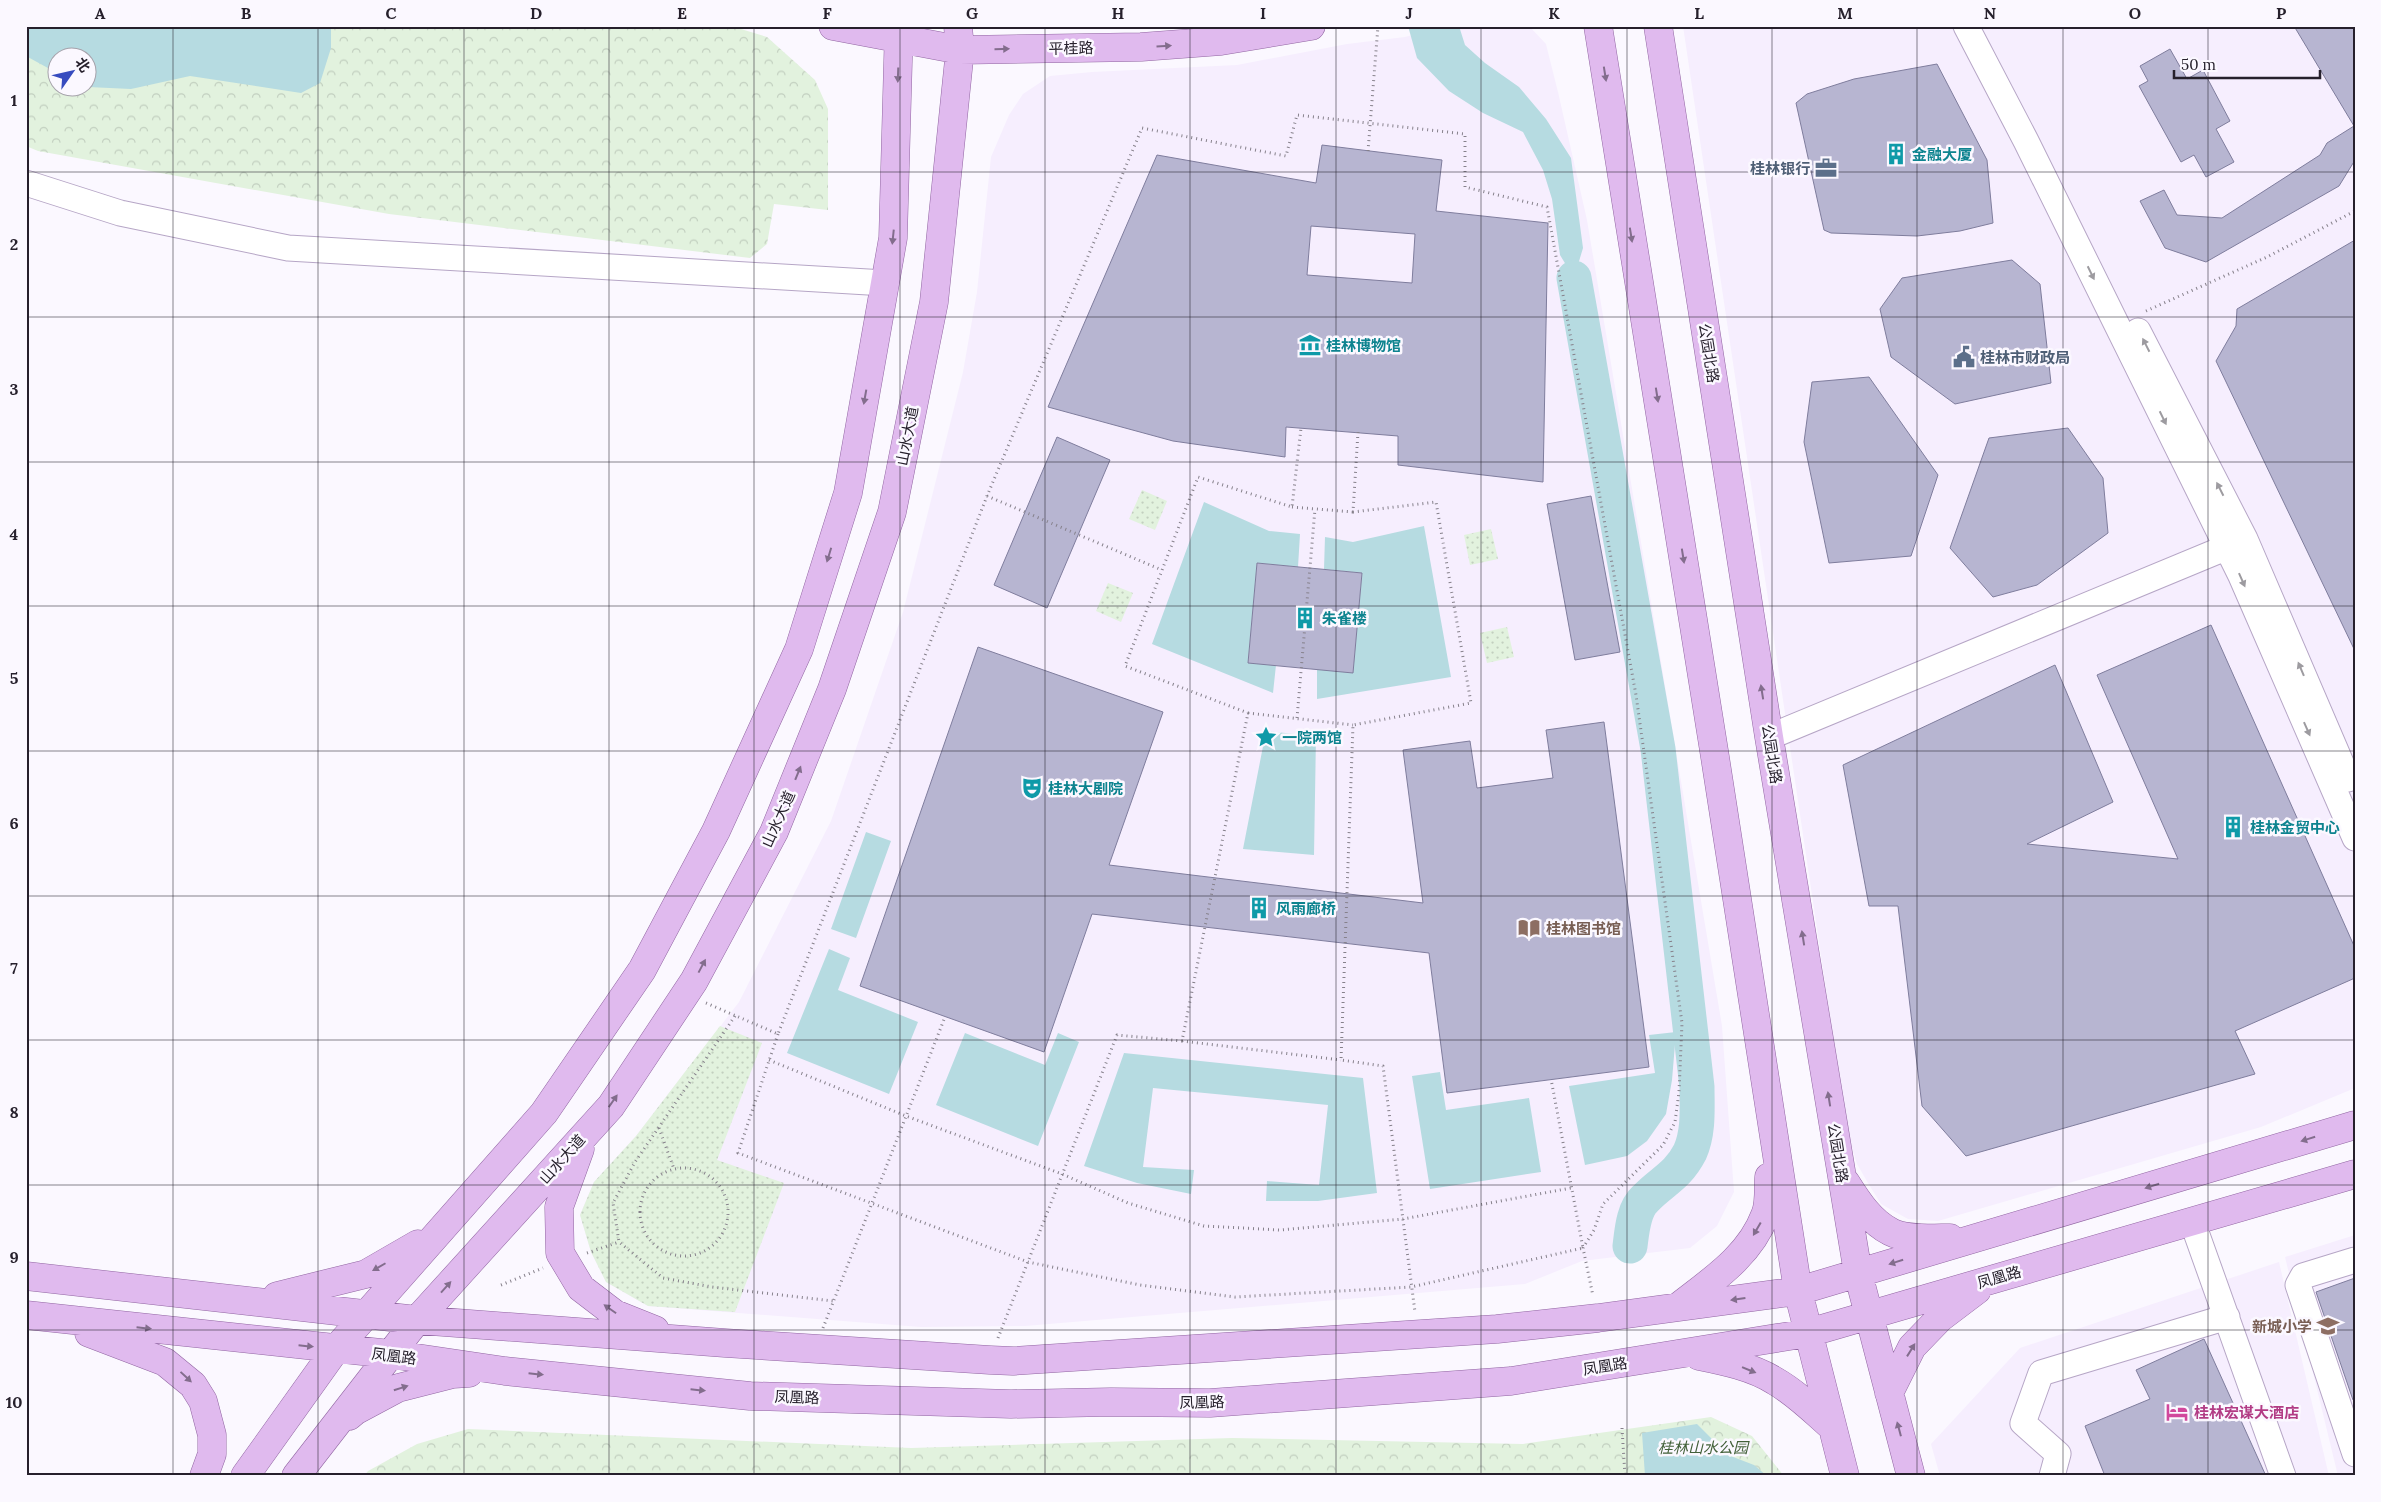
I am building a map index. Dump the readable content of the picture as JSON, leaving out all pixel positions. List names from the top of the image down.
{
  "streets": {
    "main road": [
      "平桂路",
      "公园北路",
      "山水大道",
      "凤凰路"
    ]
  },
  "crossings": [
    ["平桂路", "山水大道"],
    ["公园北路", "凤凰路"],
    ["山水大道", "凤凰路"]
  ],
  "one_way": ["平桂路"],
  "parks": ["桂林山水公园"],
  "places": {
    "building": [
      "金融大厦",
      "朱雀楼",
      "桂林金贸中心",
      "风雨廊桥"
    ],
    "office": ["桂林银行"],
    "museum": ["桂林博物馆"],
    "public building": ["桂林市财政局"],
    "place": ["一院两馆"],
    "theatre": ["桂林大剧院"],
    "library": ["桂林图书馆"],
    "school or university": ["新城小学"],
    "hotel": ["桂林宏谋大酒店"]
  },
  "scale_bar": "50 m",
  "north": "top right",
  "grid": {
    "columns": [
      "A",
      "B",
      "C",
      "D",
      "E",
      "F",
      "G",
      "H",
      "I",
      "J",
      "K",
      "L",
      "M",
      "N",
      "O",
      "P"
    ],
    "rows": [
      "1",
      "2",
      "3",
      "4",
      "5",
      "6",
      "7",
      "8",
      "9",
      "10"
    ]
  }
}
